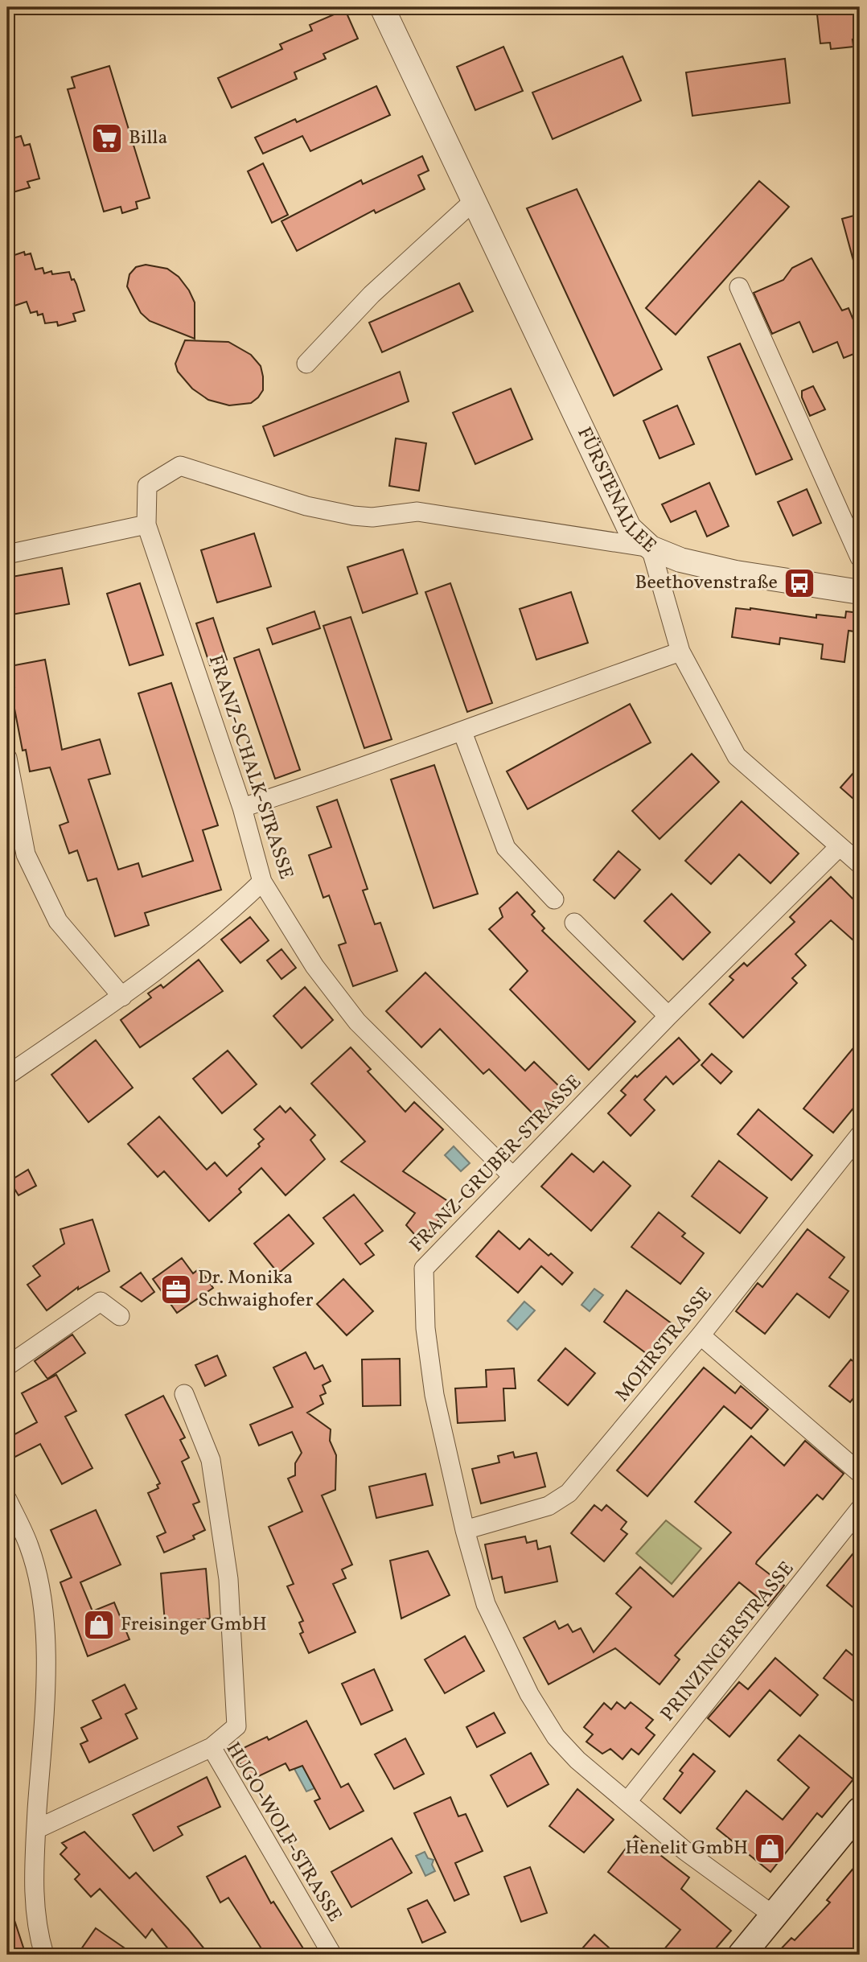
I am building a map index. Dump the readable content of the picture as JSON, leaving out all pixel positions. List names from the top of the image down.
{
  "streets": {
    "street": [
      "FÜRSTENALLEE",
      "FRANZ-SCHALK-STRASSE",
      "FRANZ-GRUBER-STRASSE",
      "MOHRSTRASSE",
      "PRINZINGERSTRASSE",
      "HUGO-WOLF-STRASSE"
    ]
  },
  "crossings": [
    ["FÜRSTENALLEE", "FRANZ-GRUBER-STRASSE"],
    ["FRANZ-SCHALK-STRASSE", "FRANZ-GRUBER-STRASSE"],
    ["FRANZ-GRUBER-STRASSE", "MOHRSTRASSE"],
    ["FRANZ-GRUBER-STRASSE", "PRINZINGERSTRASSE"]
  ],
  "places": {
    "supermarket": ["Billa"],
    "bus stop": ["Beethovenstraße"],
    "office": ["Dr. Monika Schwaighofer"],
    "shop": ["Freisinger GmbH", "Henelit GmbH"]
  }
}
